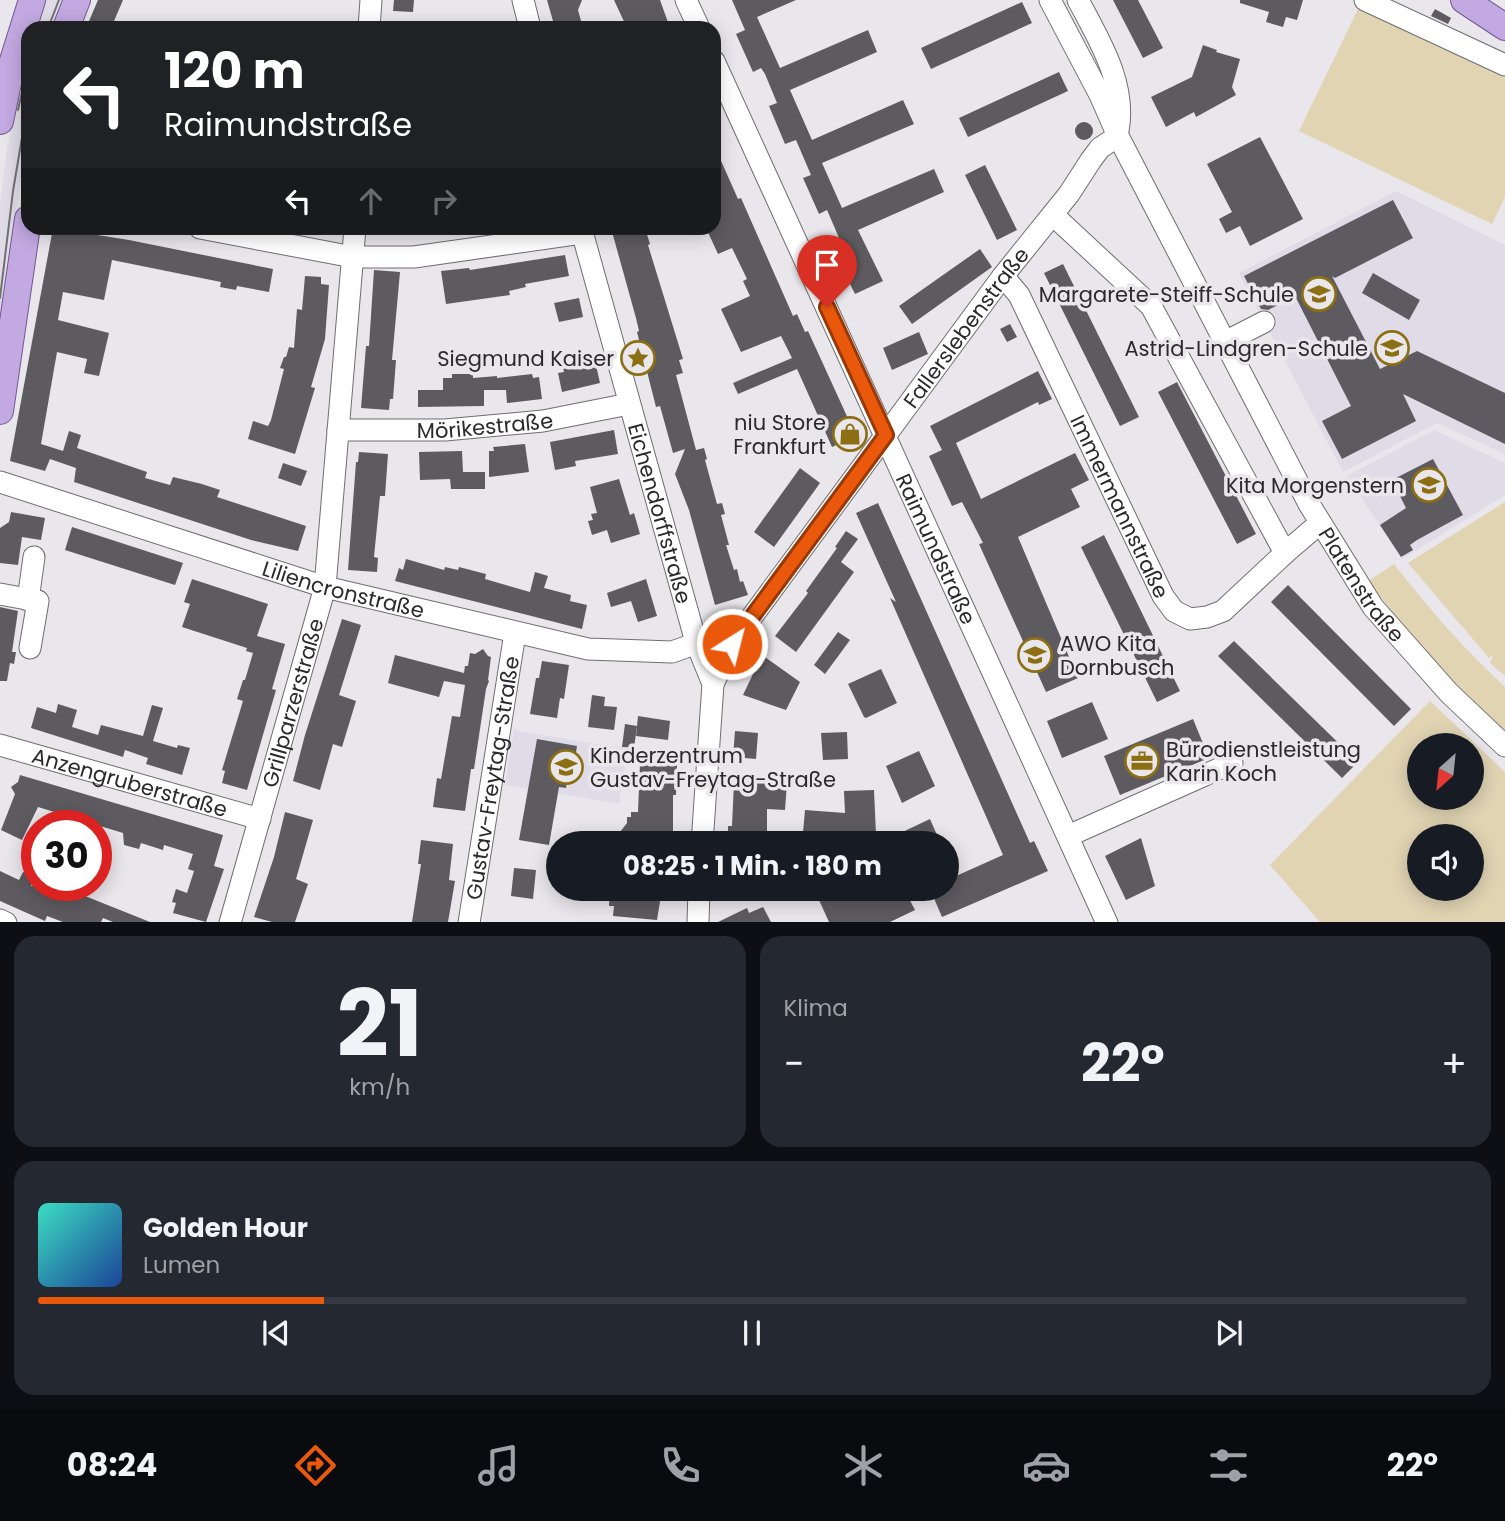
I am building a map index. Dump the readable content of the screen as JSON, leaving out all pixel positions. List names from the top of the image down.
{
  "streets": {
    "street": [
      "Fallerslebenstraße",
      "Mörikestraße",
      "Immermannstraße",
      "Eichendorffstraße",
      "Raimundstraße",
      "Platenstraße",
      "Liliencronstraße",
      "Grillparzerstraße",
      "Gustav-Freytag-Straße",
      "Anzengruberstraße"
    ]
  },
  "crossings": [
    ["Fallerslebenstraße", "Immermannstraße"],
    ["Fallerslebenstraße", "Eichendorffstraße"],
    ["Fallerslebenstraße", "Raimundstraße"],
    ["Fallerslebenstraße", "Platenstraße"],
    ["Mörikestraße", "Eichendorffstraße"],
    ["Mörikestraße", "Grillparzerstraße"],
    ["Immermannstraße", "Platenstraße"],
    ["Eichendorffstraße", "Liliencronstraße"],
    ["Liliencronstraße", "Grillparzerstraße"],
    ["Liliencronstraße", "Gustav-Freytag-Straße"],
    ["Grillparzerstraße", "Anzengruberstraße"]
  ],
  "places": {
    "school or university": [
      "Margarete-Steiff-Schule",
      "Astrid-Lindgren-Schule",
      "Kita Morgenstern",
      "AWO Kita Dornbusch",
      "Kinderzentrum Gustav-Freytag-Straße"
    ],
    "place": ["Siegmund Kaiser"],
    "shop": ["niu Store Frankfurt"],
    "office": ["Bürodienstleistung Karin Koch"]
  },
  "north": "bottom left",
  "page": {
    "turn": ["120 m", "Raimundstraße"],
    "limit": "30",
    "trip": "08:25 · 1 Min. · 180 m",
    "tile": [
      ["21", "km/h"],
      "Klima"
    ],
    "heat": ["−", "22°", "+"],
    "song": ["Golden Hour", "Lumen"],
    "tabs": ["08:24", "22°"]
  }
}
